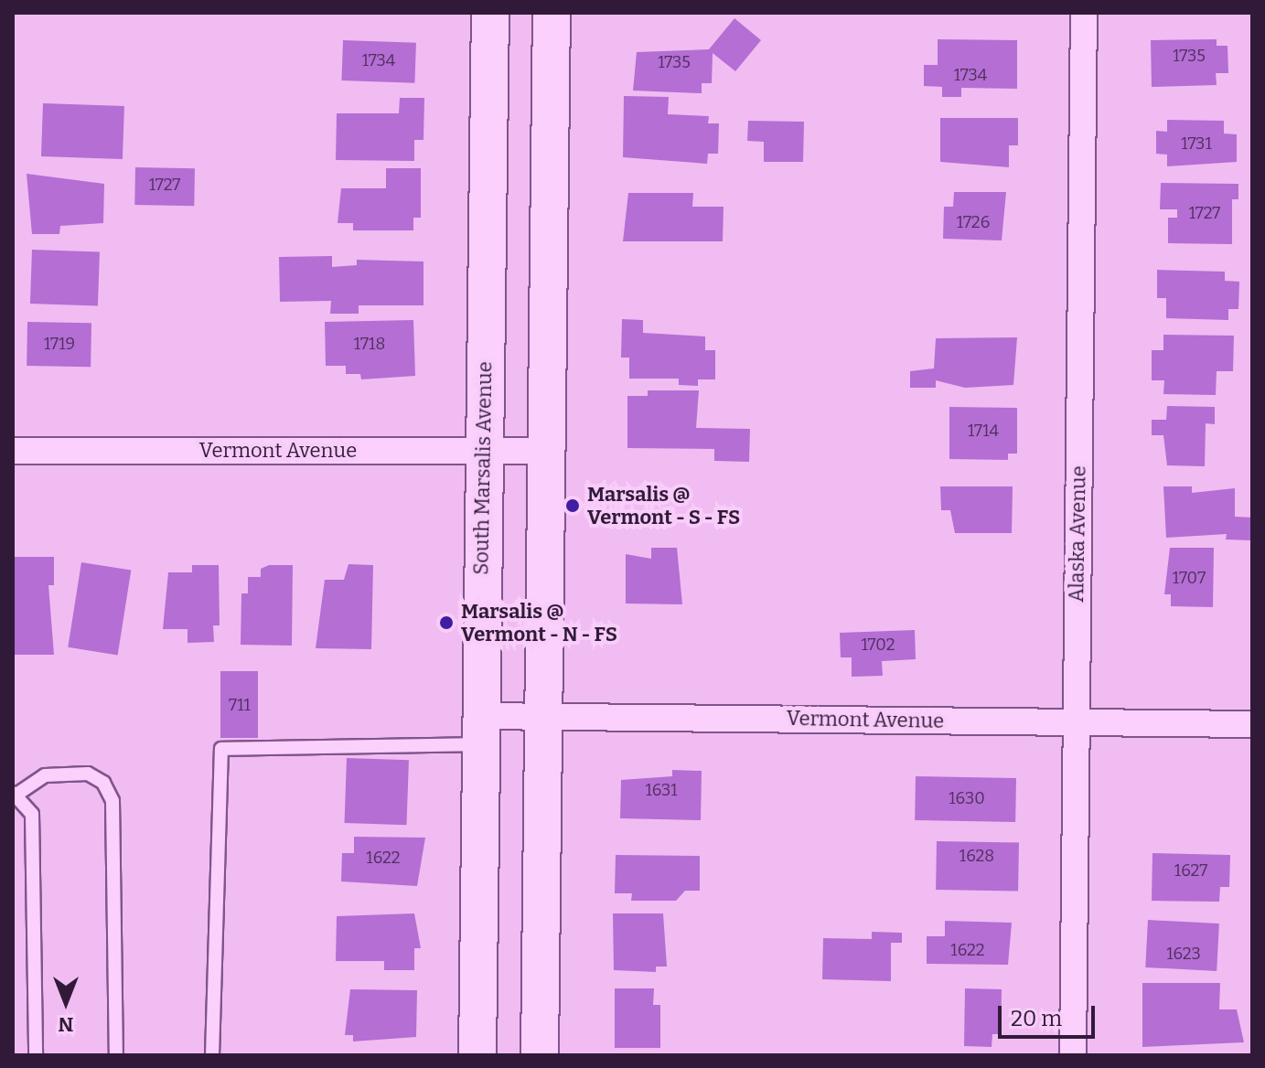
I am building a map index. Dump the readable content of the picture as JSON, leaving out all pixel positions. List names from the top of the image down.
{
  "streets": {
    "main road": ["South Marsalis Avenue"],
    "street": ["Vermont Avenue", "Alaska Avenue"]
  },
  "crossings": [
    ["Vermont Avenue", "South Marsalis Avenue"],
    ["Vermont Avenue", "Alaska Avenue"]
  ],
  "places": ["Marsalis @ Vermont - S - FS", "Marsalis @ Vermont - N - FS"],
  "house_numbers": [
    "1735",
    "1734",
    "1735",
    "1734",
    "1731",
    "1727",
    "1727",
    "1726",
    "1719",
    "1718",
    "1714",
    "1707",
    "1702",
    "711",
    "1631",
    "1630",
    "1628",
    "1622",
    "1627",
    "1622",
    "1623"
  ],
  "scale_bar": "20 m",
  "north": "bottom"
}
